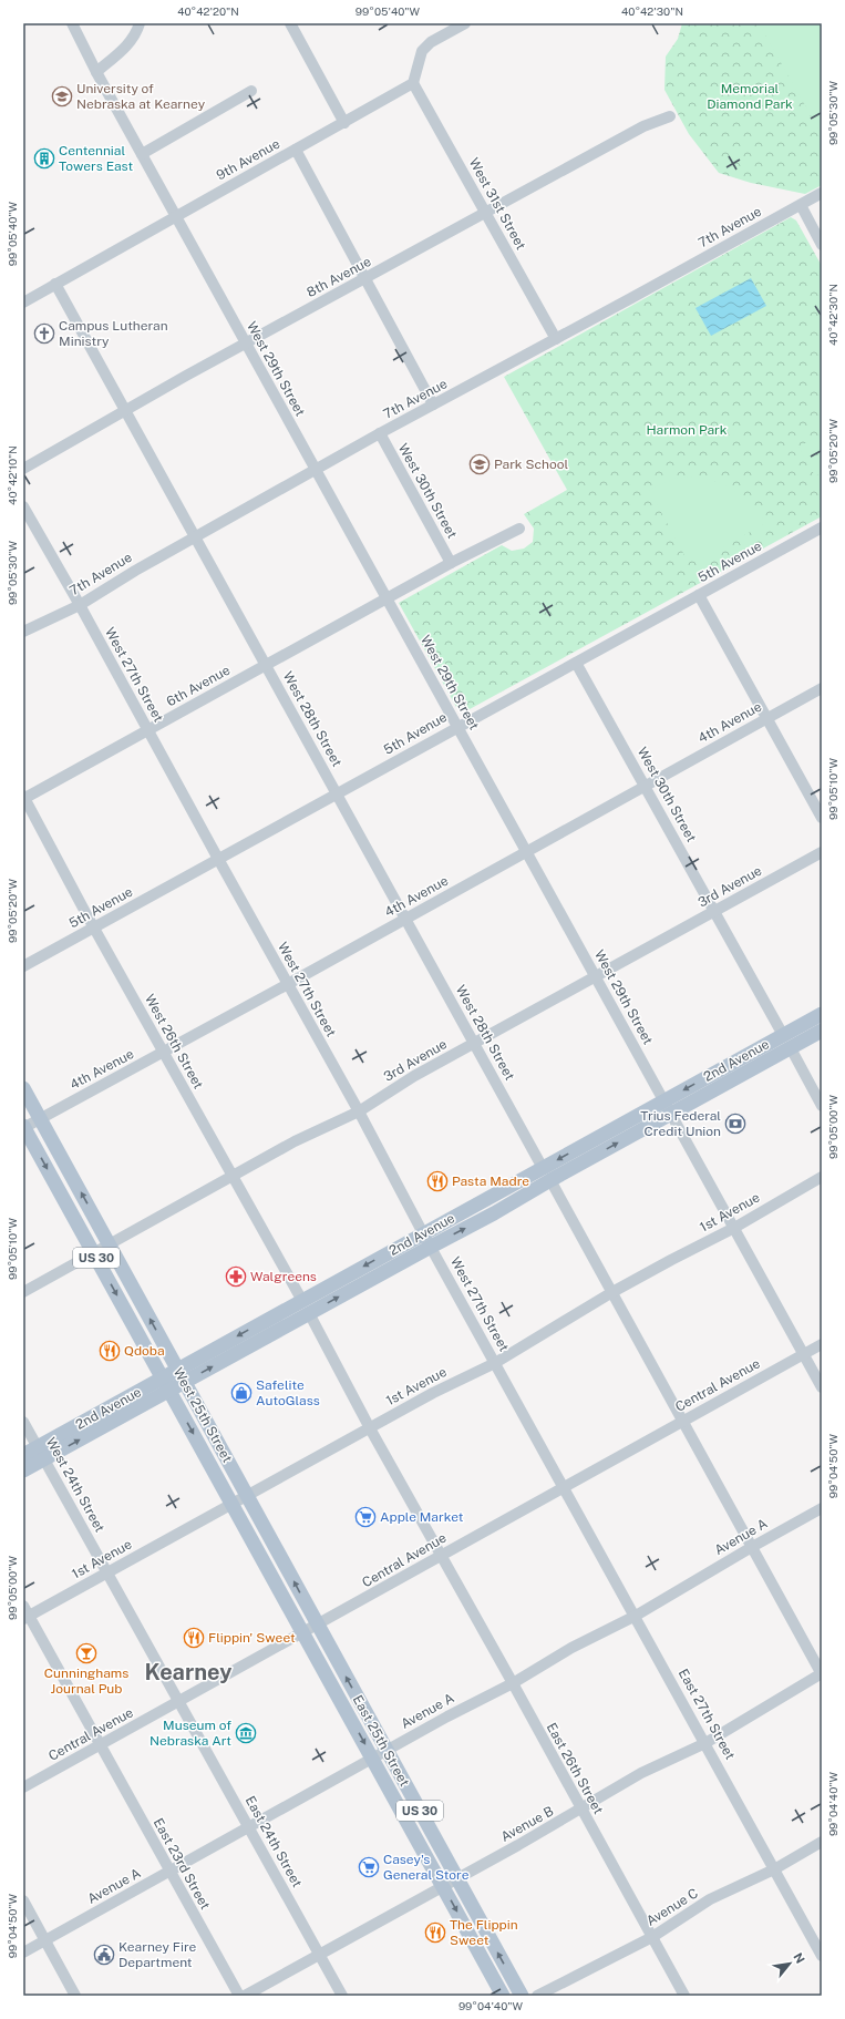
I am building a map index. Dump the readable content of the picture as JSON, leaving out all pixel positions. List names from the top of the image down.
{
  "streets": {
    "main road": [
      "2nd Avenue",
      "US 30",
      "West 25th Street",
      "East 25th Street"
    ],
    "street": [
      "9th Avenue",
      "West 31st Street",
      "7th Avenue",
      "8th Avenue",
      "West 29th Street",
      "West 30th Street",
      "5th Avenue",
      "West 27th Street",
      "6th Avenue",
      "West 28th Street",
      "4th Avenue",
      "3rd Avenue",
      "West 26th Street",
      "1st Avenue",
      "Central Avenue",
      "West 24th Street",
      "Avenue A",
      "East 27th Street",
      "East 26th Street",
      "Avenue B",
      "East 24th Street",
      "East 23rd Street",
      "Avenue C"
    ]
  },
  "crossings": [
    ["9th Avenue", "West 31st Street"],
    ["9th Avenue", "West 29th Street"],
    ["9th Avenue", "West 28th Street"],
    ["West 31st Street", "7th Avenue"],
    ["West 31st Street", "8th Avenue"],
    ["7th Avenue", "West 29th Street"],
    ["7th Avenue", "West 30th Street"],
    ["7th Avenue", "West 27th Street"],
    ["7th Avenue", "West 28th Street"],
    ["8th Avenue", "West 29th Street"],
    ["8th Avenue", "West 28th Street"],
    ["West 29th Street", "5th Avenue"],
    ["West 29th Street", "6th Avenue"],
    ["West 29th Street", "4th Avenue"],
    ["West 29th Street", "3rd Avenue"],
    ["West 29th Street", "2nd Avenue"],
    ["West 29th Street", "1st Avenue"],
    ["West 29th Street", "Central Avenue"],
    ["West 30th Street", "5th Avenue"],
    ["West 30th Street", "6th Avenue"],
    ["West 30th Street", "4th Avenue"],
    ["West 30th Street", "3rd Avenue"],
    ["West 30th Street", "2nd Avenue"],
    ["5th Avenue", "West 27th Street"],
    ["5th Avenue", "West 28th Street"],
    ["5th Avenue", "West 26th Street"],
    ["West 27th Street", "6th Avenue"],
    ["West 27th Street", "4th Avenue"],
    ["West 27th Street", "3rd Avenue"],
    ["West 27th Street", "2nd Avenue"],
    ["West 27th Street", "1st Avenue"],
    ["West 27th Street", "Central Avenue"],
    ["West 27th Street", "East 27th Street"],
    ["6th Avenue", "West 28th Street"],
    ["6th Avenue", "West 26th Street"],
    ["West 28th Street", "4th Avenue"],
    ["West 28th Street", "3rd Avenue"],
    ["West 28th Street", "2nd Avenue"],
    ["4th Avenue", "West 26th Street"],
    ["4th Avenue", "West 25th Street"],
    ["3rd Avenue", "West 26th Street"],
    ["3rd Avenue", "West 25th Street"],
    ["West 26th Street", "2nd Avenue"],
    ["West 26th Street", "1st Avenue"],
    ["West 26th Street", "Central Avenue"],
    ["West 26th Street", "East 26th Street"],
    ["2nd Avenue", "West 25th Street"],
    ["2nd Avenue", "West 24th Street"],
    ["1st Avenue", "West 25th Street"],
    ["1st Avenue", "West 24th Street"],
    ["1st Avenue", "East 23rd Street"],
    ["Central Avenue", "West 25th Street"],
    ["Central Avenue", "West 24th Street"],
    ["Central Avenue", "East 27th Street"],
    ["Central Avenue", "East 25th Street"],
    ["Central Avenue", "East 26th Street"],
    ["Central Avenue", "East 24th Street"],
    ["Central Avenue", "East 23rd Street"],
    ["West 25th Street", "East 25th Street"],
    ["West 24th Street", "East 24th Street"],
    ["Avenue A", "East 27th Street"],
    ["Avenue A", "East 25th Street"],
    ["Avenue A", "East 26th Street"],
    ["Avenue A", "East 24th Street"],
    ["Avenue A", "East 23rd Street"],
    ["East 27th Street", "Avenue B"],
    ["East 27th Street", "Avenue C"],
    ["East 25th Street", "Avenue B"],
    ["East 26th Street", "Avenue B"],
    ["East 26th Street", "Avenue C"],
    ["Avenue B", "East 24th Street"]
  ],
  "districts": ["Kearney"],
  "parks": ["Memorial Diamond Park", "Harmon Park"],
  "places": {
    "school or university": ["University of Nebraska at Kearney", "Park School"],
    "building": ["Centennial Towers East"],
    "church": ["Campus Lutheran Ministry"],
    "bank": ["Trius Federal Credit Union"],
    "restaurant": [
      "Pasta Madre",
      "Qdoba",
      "Flippin' Sweet",
      "The Flippin Sweet"
    ],
    "pharmacy": ["Walgreens"],
    "shop": ["Safelite AutoGlass"],
    "supermarket": ["Apple Market", "Casey's General Store"],
    "bar": ["Cunninghams Journal Pub"],
    "museum": ["Museum of Nebraska Art"],
    "public building": ["Kearney Fire Department"]
  },
  "north": "top right",
  "coordinates": [
    "40°42'20\"N",
    "99°05'40\"W",
    "40°42'30\"N",
    "99°05'30\"W",
    "99°05'20\"W",
    "40°42'10\"N",
    "99°05'10\"W",
    "99°05'00\"W",
    "99°04'50\"W",
    "99°04'40\"W"
  ]
}
